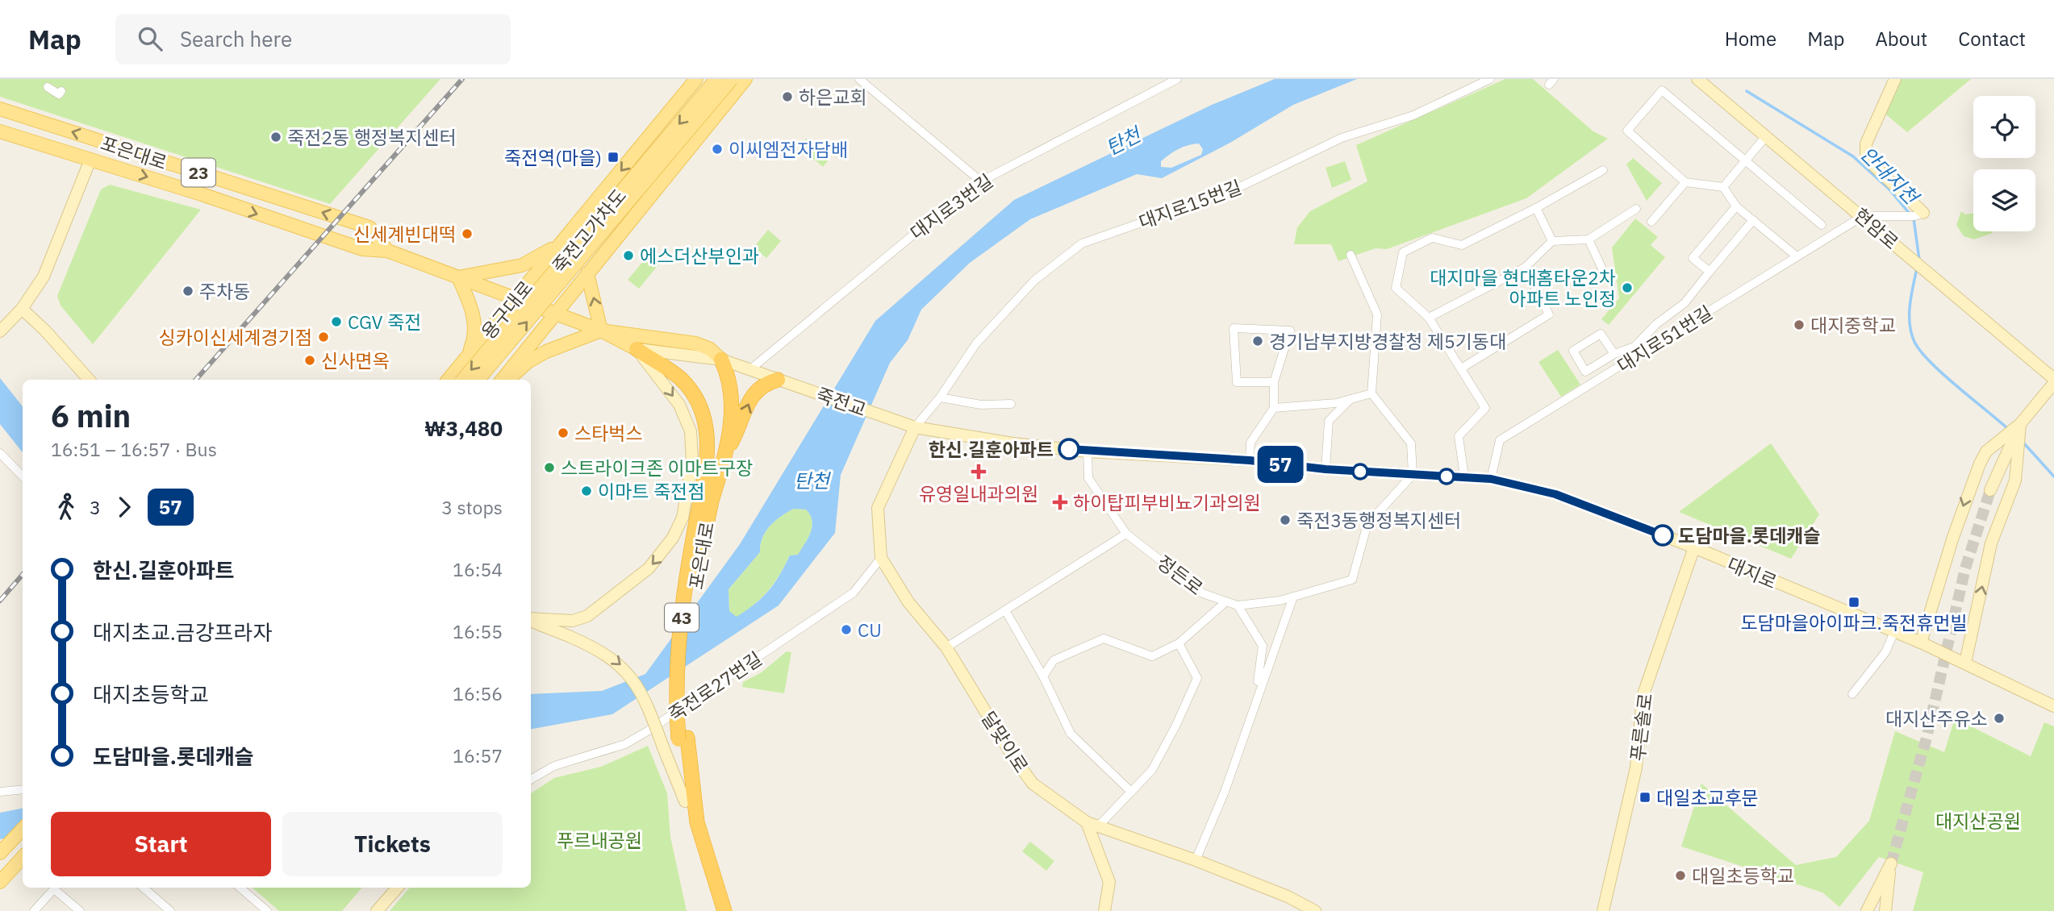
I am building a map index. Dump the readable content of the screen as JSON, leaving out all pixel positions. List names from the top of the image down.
{
  "streets": {
    "highway": ["포은대로", "43"],
    "main road": ["23", "죽전고가차도", "용구대로"],
    "street": [
      "대지로15번길",
      "대지로3번길",
      "현암로",
      "대지로51번길",
      "죽전교",
      "대지로",
      "정든로",
      "죽전로27번길",
      "푸른솔로",
      "달맞이로"
    ]
  },
  "crossings": [
    ["포은대로", "용구대로"],
    ["대지로15번길", "대지로"],
    ["대지로15번길", "달맞이로"],
    ["현암로", "대지로51번길"],
    ["죽전고가차도", "용구대로"],
    ["대지로51번길", "대지로"],
    ["죽전교", "대지로"],
    ["대지로", "정든로"],
    ["대지로", "푸른솔로"],
    ["대지로", "달맞이로"],
    ["죽전로27번길", "달맞이로"]
  ],
  "water": ["탄천", "안대지천"],
  "parks": ["대지산공원", "푸르내공원"],
  "places": {
    "other": [
      "하은교회",
      "죽전2동 행정복지센터",
      "이씨엠전자담배",
      "신세계빈대떡",
      "에스더산부인과",
      "대지마을 현대홈타운2차 아파트 노인정",
      "주차동",
      "CGV 죽전",
      "대지중학교",
      "싱카이신세계경기점",
      "경기남부지방경찰청 제5기동대",
      "신사면옥",
      "스타벅스",
      "한신.길훈아파트",
      "스트라이크존 이마트구장",
      "이마트 죽전점",
      "죽전3동행정복지센터",
      "도담마을.롯데캐슬",
      "CU",
      "대지산주유소",
      "대일초등학교"
    ],
    "transit": ["죽전역(마을)", "도담마을아이파크.죽전휴먼빌", "대일초교후문"],
    "health": ["유영일내과의원", "하이탑피부비뇨기과의원"]
  },
  "lines": ["bus line 57"],
  "page": {
    "header": "Map",
    "search": "Search here",
    "nav": [
      "Home",
      "Map",
      "About",
      "Contact"
    ],
    "on_map": "57",
    "heading": ["6 min", "16:51 – 16:57 · Bus", "₩3,480"],
    "legs": ["3", "57", "3 stops"],
    "list": [
      {
        "name": "한신.길훈아파트",
        "value": "16:54"
      },
      {
        "name": "대지초교.금강프라자",
        "value": "16:55"
      },
      {
        "name": "대지초등학교",
        "value": "16:56"
      },
      {
        "name": "도담마을.롯데캐슬",
        "value": "16:57"
      }
    ],
    "buttons": ["Start", "Tickets"]
  }
}
